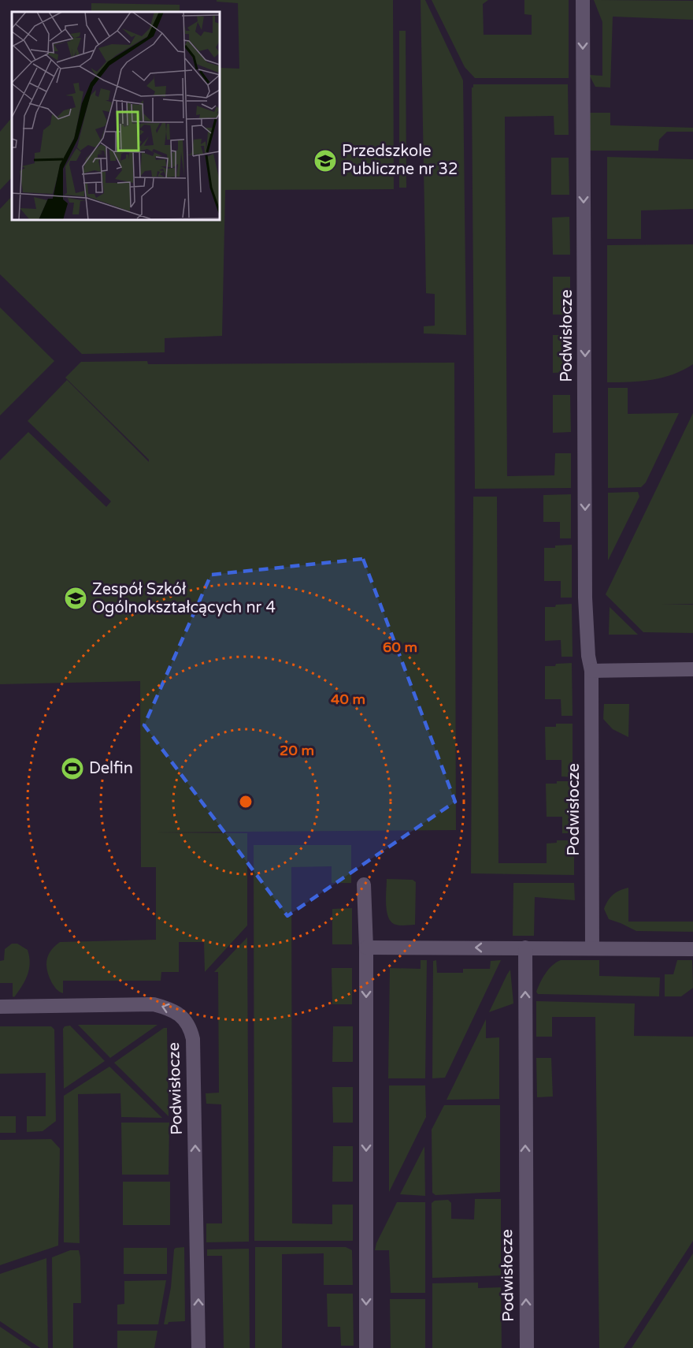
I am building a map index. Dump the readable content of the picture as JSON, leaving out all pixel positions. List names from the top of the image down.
{
  "streets": {
    "street": ["Podwisłocze"]
  },
  "places": {
    "school or university": ["Przedszkole Publiczne nr 32", "Zespół Szkół Ogólnokształcących nr 4"],
    "sports": ["Delfin"]
  },
  "rings": ["60 m", "40 m", "20 m"]
}
